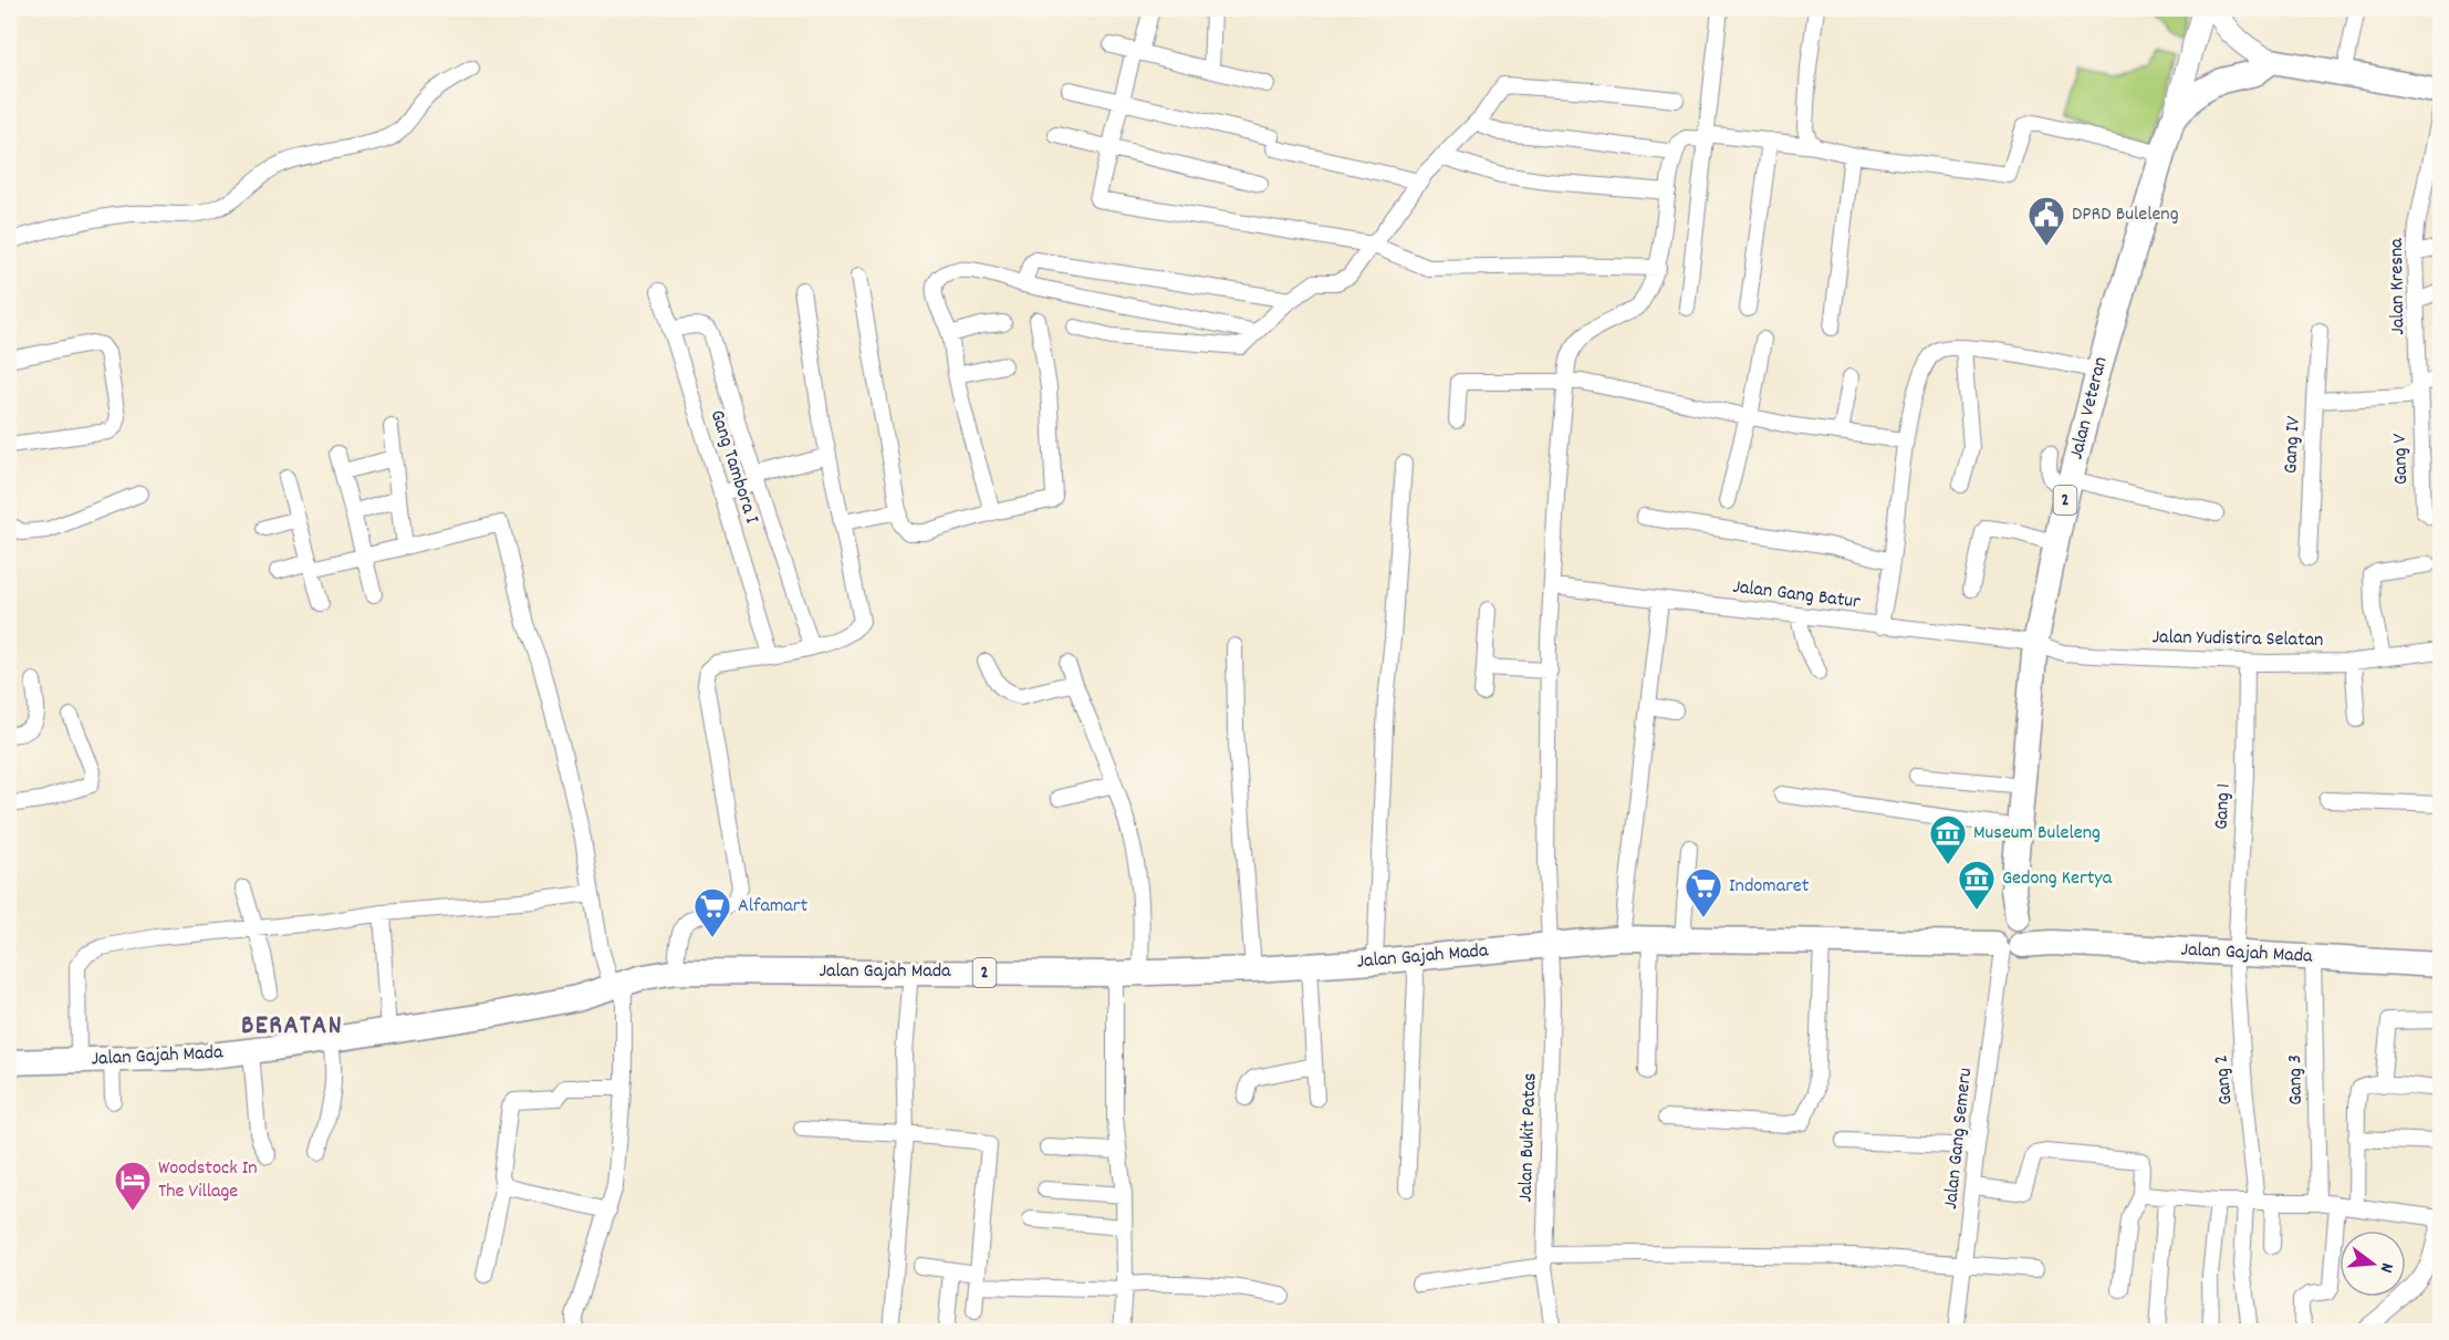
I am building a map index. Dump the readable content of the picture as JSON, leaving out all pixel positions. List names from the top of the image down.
{
  "streets": {
    "highway": ["Jalan Veteran", "2", "Jalan Gajah Mada"],
    "street": [
      "Jalan Kresna",
      "Gang IV",
      "Gang V",
      "Gang Tambora I",
      "Jalan Gang Batur",
      "Jalan Yudistira Selatan",
      "Gang 1",
      "Gang 2",
      "Gang 3",
      "Jalan Bukit Patas",
      "Jalan Gang Semeru"
    ]
  },
  "crossings": [
    ["Jalan Kresna", "Gang IV"],
    ["Jalan Kresna", "Gang V"],
    ["Jalan Veteran", "2"],
    ["Jalan Veteran", "Jalan Gang Batur"],
    ["Jalan Veteran", "Jalan Yudistira Selatan"],
    ["Jalan Veteran", "Jalan Gajah Mada"],
    ["Jalan Veteran", "Jalan Gang Semeru"],
    ["Gang IV", "Gang V"],
    ["Jalan Gang Batur", "Jalan Yudistira Selatan"],
    ["Jalan Yudistira Selatan", "Gang 1"],
    ["Gang 1", "Jalan Gajah Mada"],
    ["Gang 1", "Gang 2"],
    ["Jalan Gajah Mada", "Gang 2"],
    ["Jalan Gajah Mada", "Gang 3"],
    ["Jalan Gajah Mada", "Jalan Bukit Patas"],
    ["Jalan Gajah Mada", "Jalan Gang Semeru"]
  ],
  "districts": ["BERATAN"],
  "places": {
    "public building": ["DPRD Buleleng"],
    "museum": ["Museum Buleleng", "Gedong Kertya"],
    "supermarket": ["Indomaret", "Alfamart"],
    "hotel": ["Woodstock In The Village"]
  },
  "north": "right"
}
